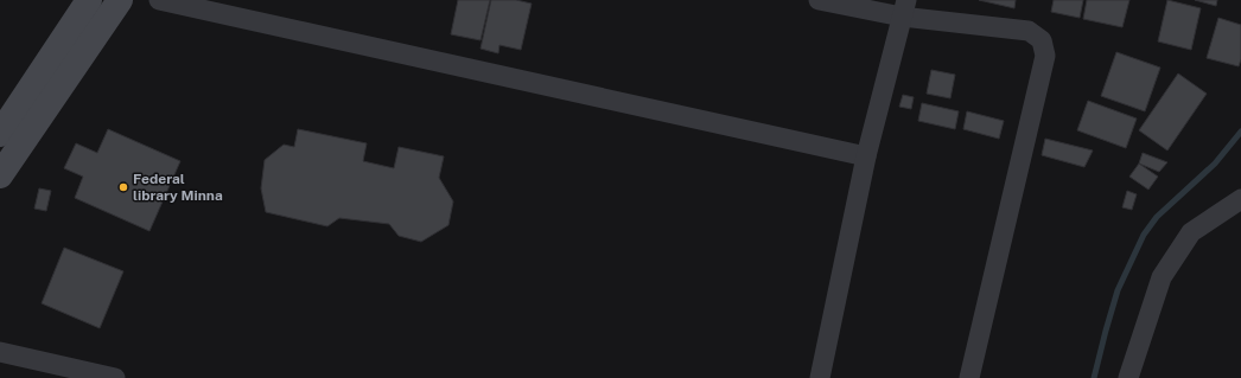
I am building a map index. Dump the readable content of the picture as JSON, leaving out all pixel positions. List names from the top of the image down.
{
  "places": ["Federal library Minna"]
}
